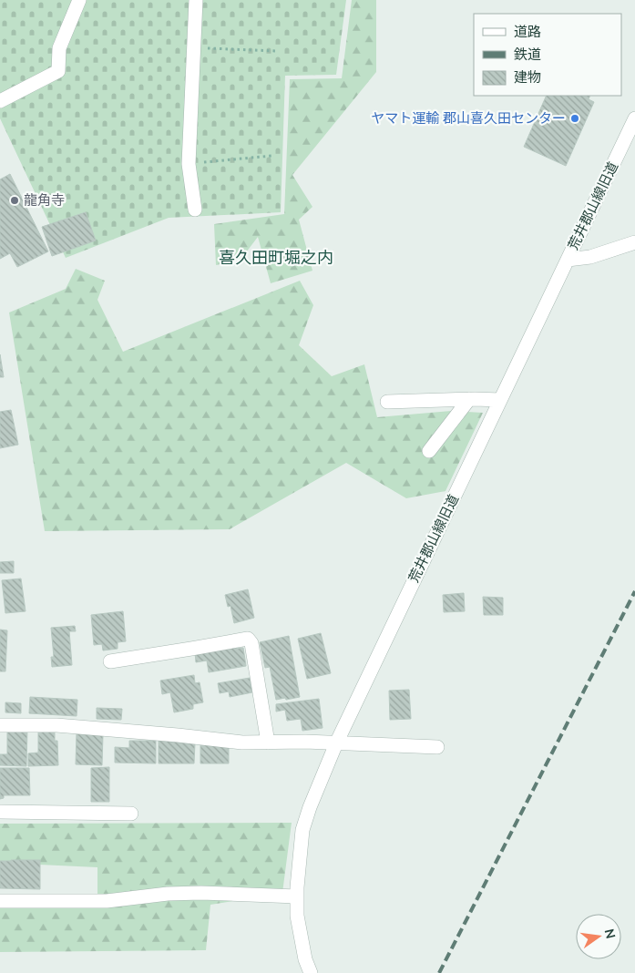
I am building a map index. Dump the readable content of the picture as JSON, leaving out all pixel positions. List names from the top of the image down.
{
  "streets": {
    "street": ["荒井郡山線旧道"]
  },
  "districts": ["喜久田町堀之内"],
  "places": ["ヤマト運輸 郡山喜久田センター", "龍角寺"],
  "legend": ["道路", "鉄道", "建物"],
  "north": "right"
}
